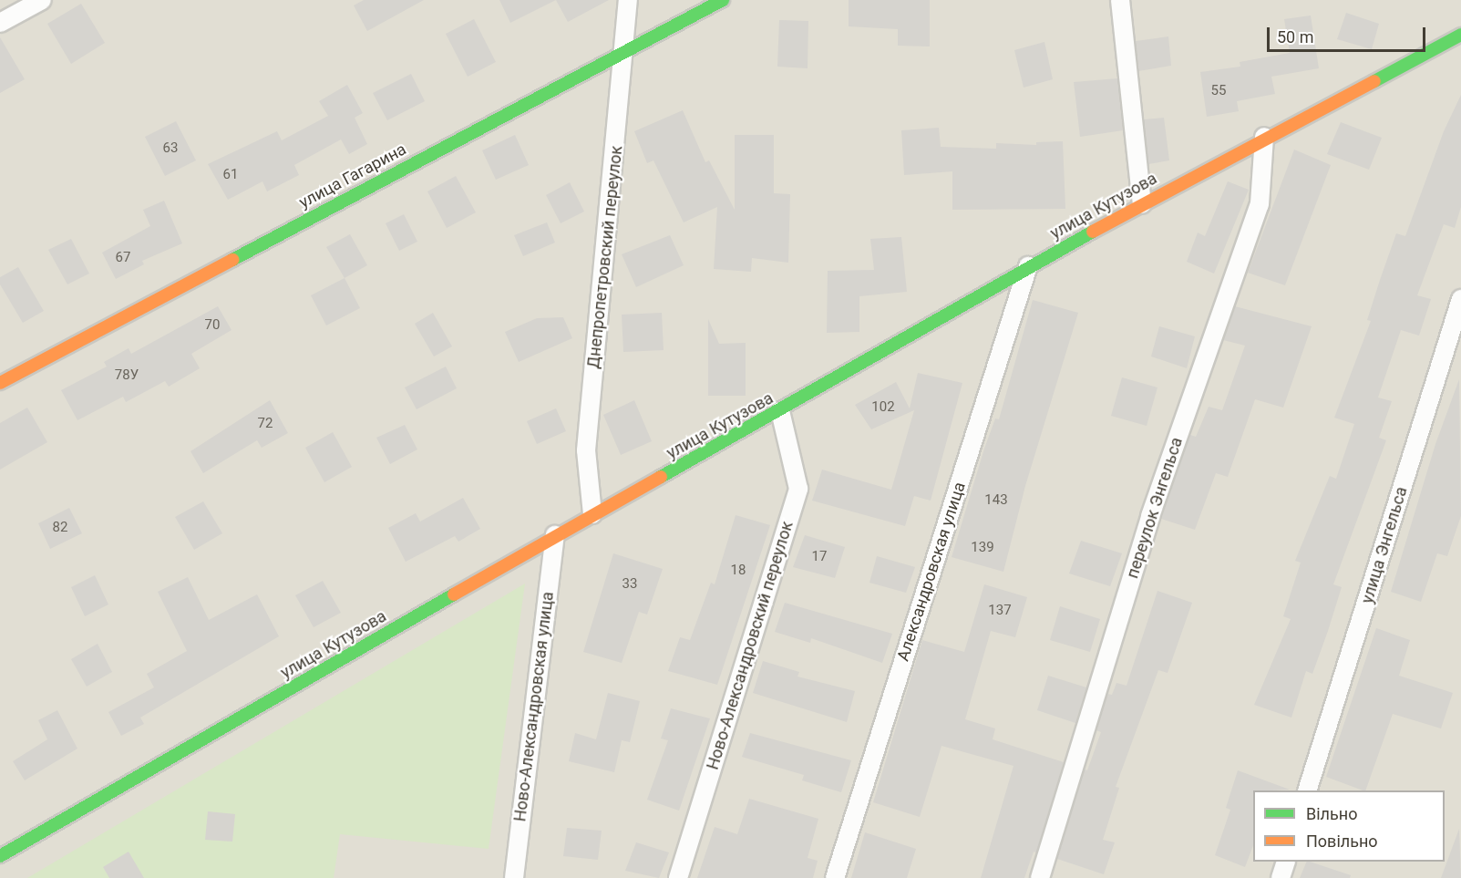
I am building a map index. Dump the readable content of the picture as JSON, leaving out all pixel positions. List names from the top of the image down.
{
  "streets": {
    "main road": ["улица Гагарина", "улица Кутузова"],
    "street": [
      "Днепропетровский переулок",
      "переулок Энгельса",
      "улица Энгельса",
      "Александровская улица",
      "Ново-Александровский переулок",
      "Ново-Александровская улица"
    ]
  },
  "crossings": [
    ["улица Гагарина", "Днепропетровский переулок"],
    ["улица Кутузова", "Днепропетровский переулок"],
    ["улица Кутузова", "переулок Энгельса"],
    ["улица Кутузова", "Александровская улица"],
    ["улица Кутузова", "Ново-Александровский переулок"],
    ["улица Кутузова", "Ново-Александровская улица"]
  ],
  "house_numbers": [
    "55",
    "63",
    "61",
    "67",
    "70",
    "78У",
    "102",
    "72",
    "143",
    "82",
    "139",
    "17",
    "18",
    "33",
    "137"
  ],
  "legend": ["Вільно", "Повільно"],
  "scale_bar": "50 m"
}
